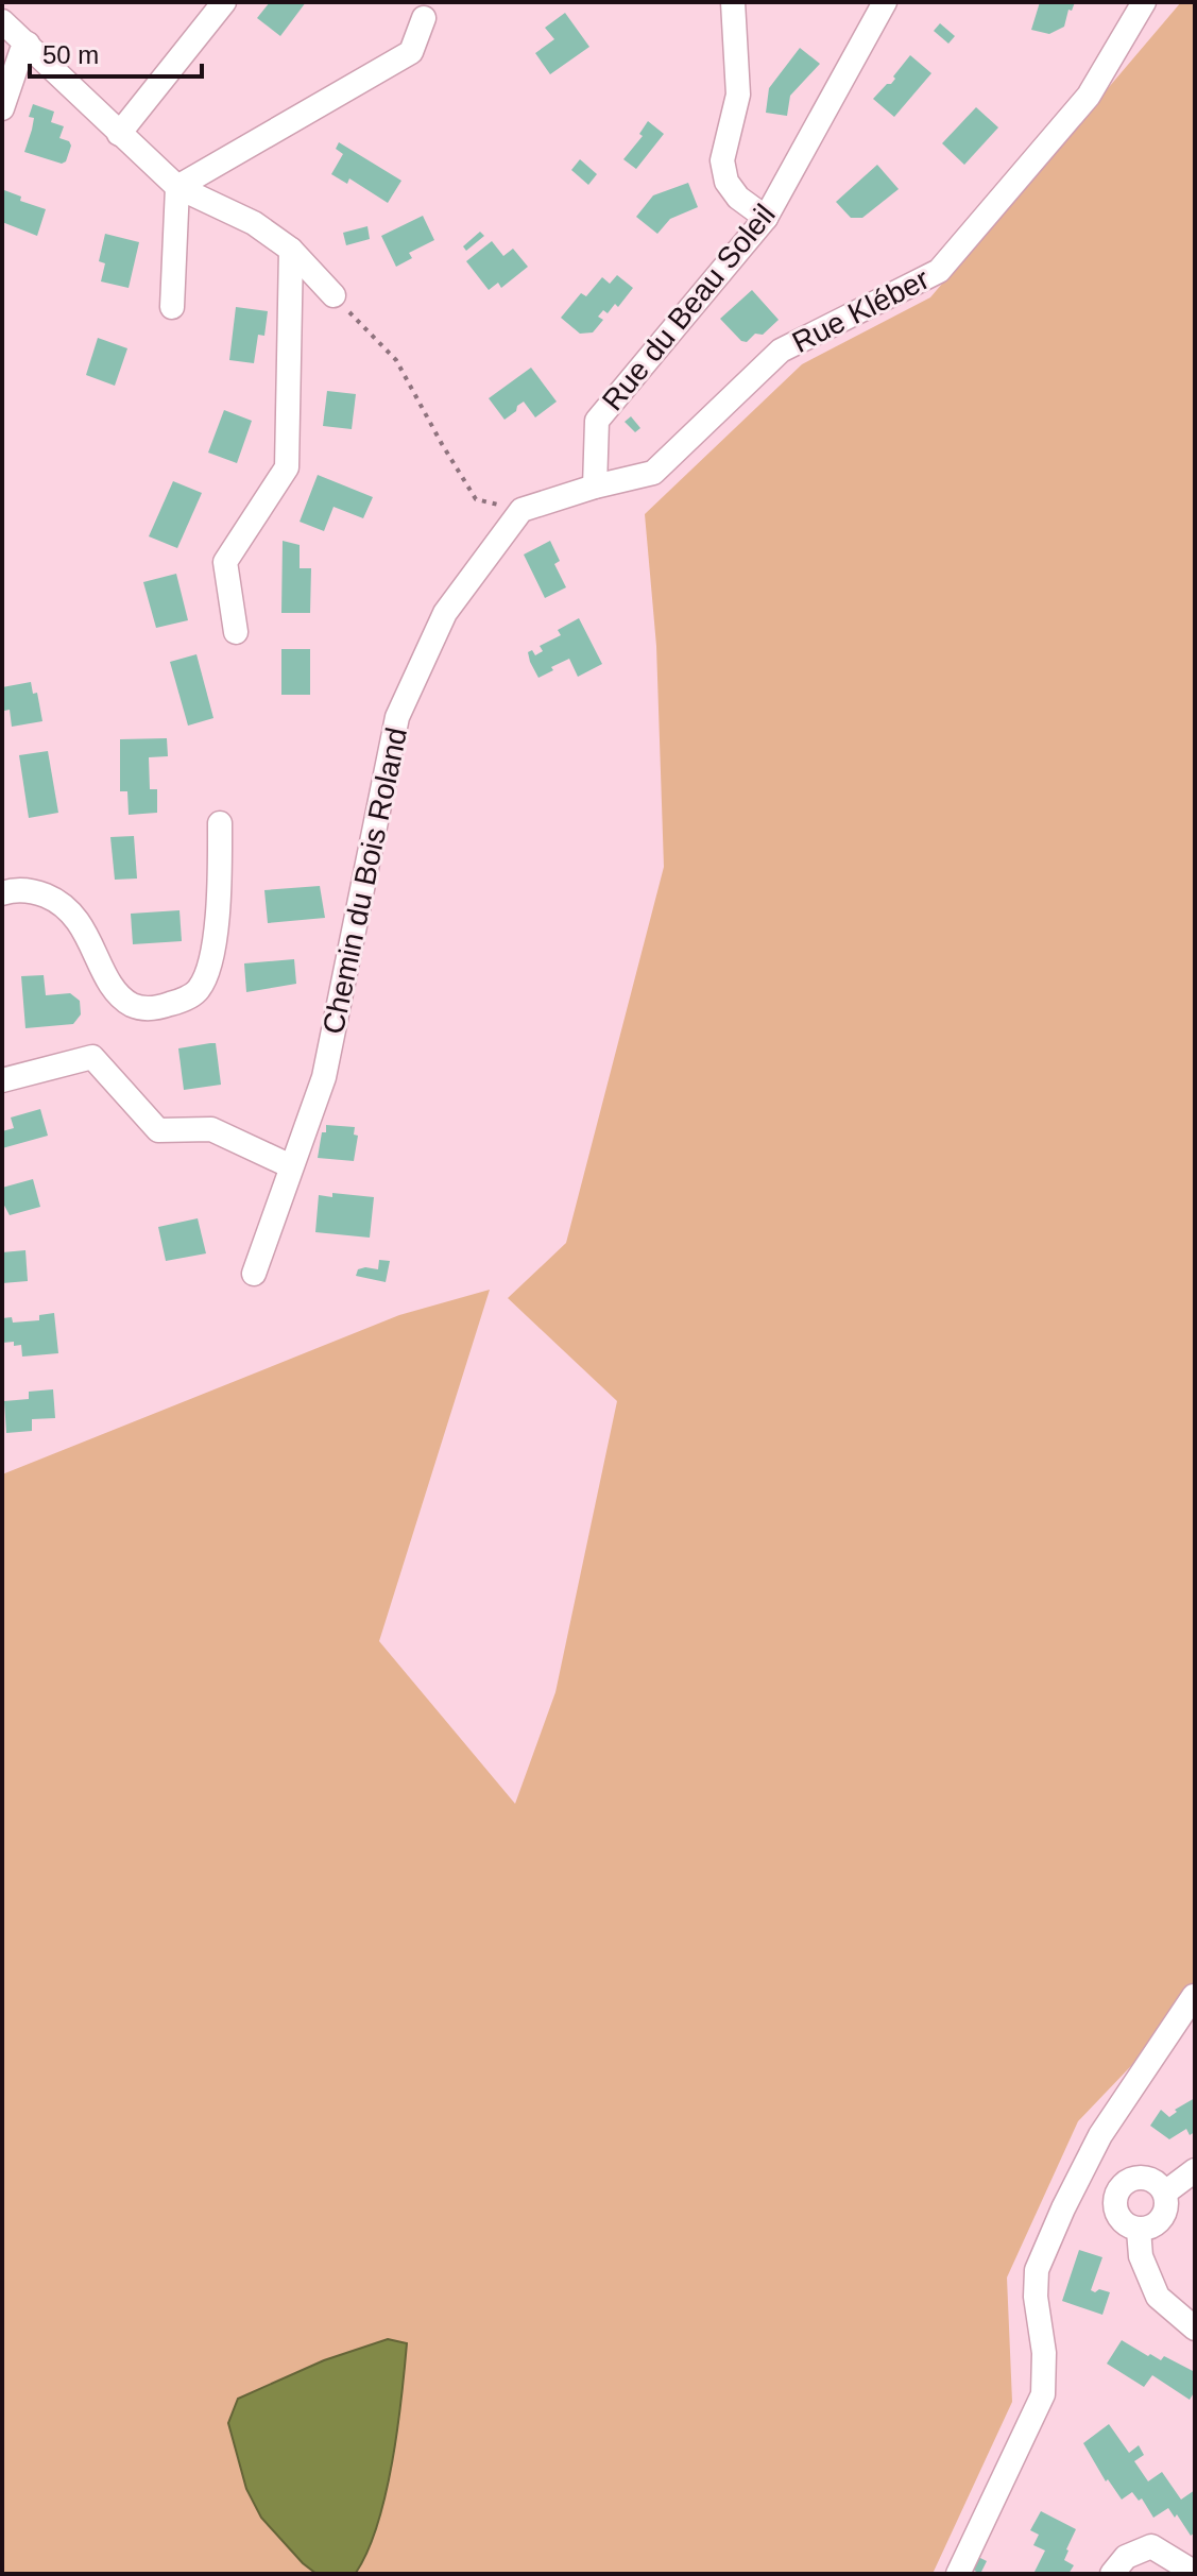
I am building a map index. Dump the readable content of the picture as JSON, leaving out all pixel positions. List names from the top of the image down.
{
  "streets": {
    "street": ["Rue du Beau Soleil", "Rue Kléber", "Chemin du Bois Roland"]
  },
  "crossings": [
    ["Rue du Beau Soleil", "Rue Kléber"],
    ["Rue Kléber", "Chemin du Bois Roland"]
  ],
  "scale_bar": "50 m"
}
